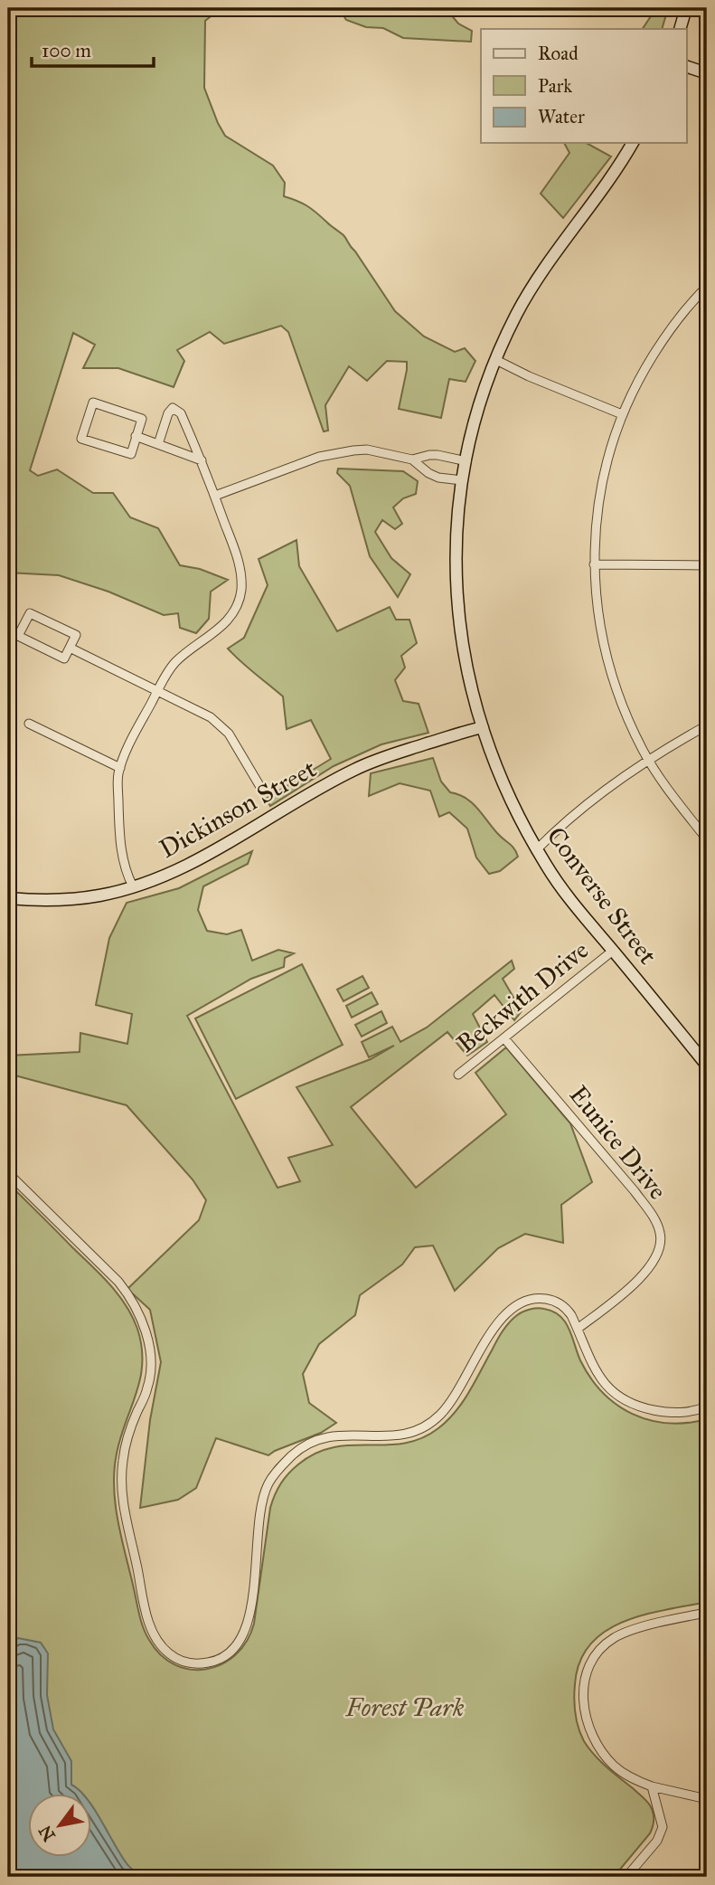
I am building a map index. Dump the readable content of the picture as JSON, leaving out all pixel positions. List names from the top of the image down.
{
  "streets": {
    "main road": ["Dickinson Street", "Converse Street"],
    "street": ["Beckwith Drive", "Eunice Drive"]
  },
  "crossings": [
    ["Dickinson Street", "Converse Street"],
    ["Converse Street", "Beckwith Drive"],
    ["Beckwith Drive", "Eunice Drive"]
  ],
  "parks": ["Forest Park"],
  "legend": ["Road", "Park", "Water"],
  "scale_bar": "100 m",
  "north": "bottom left"
}
